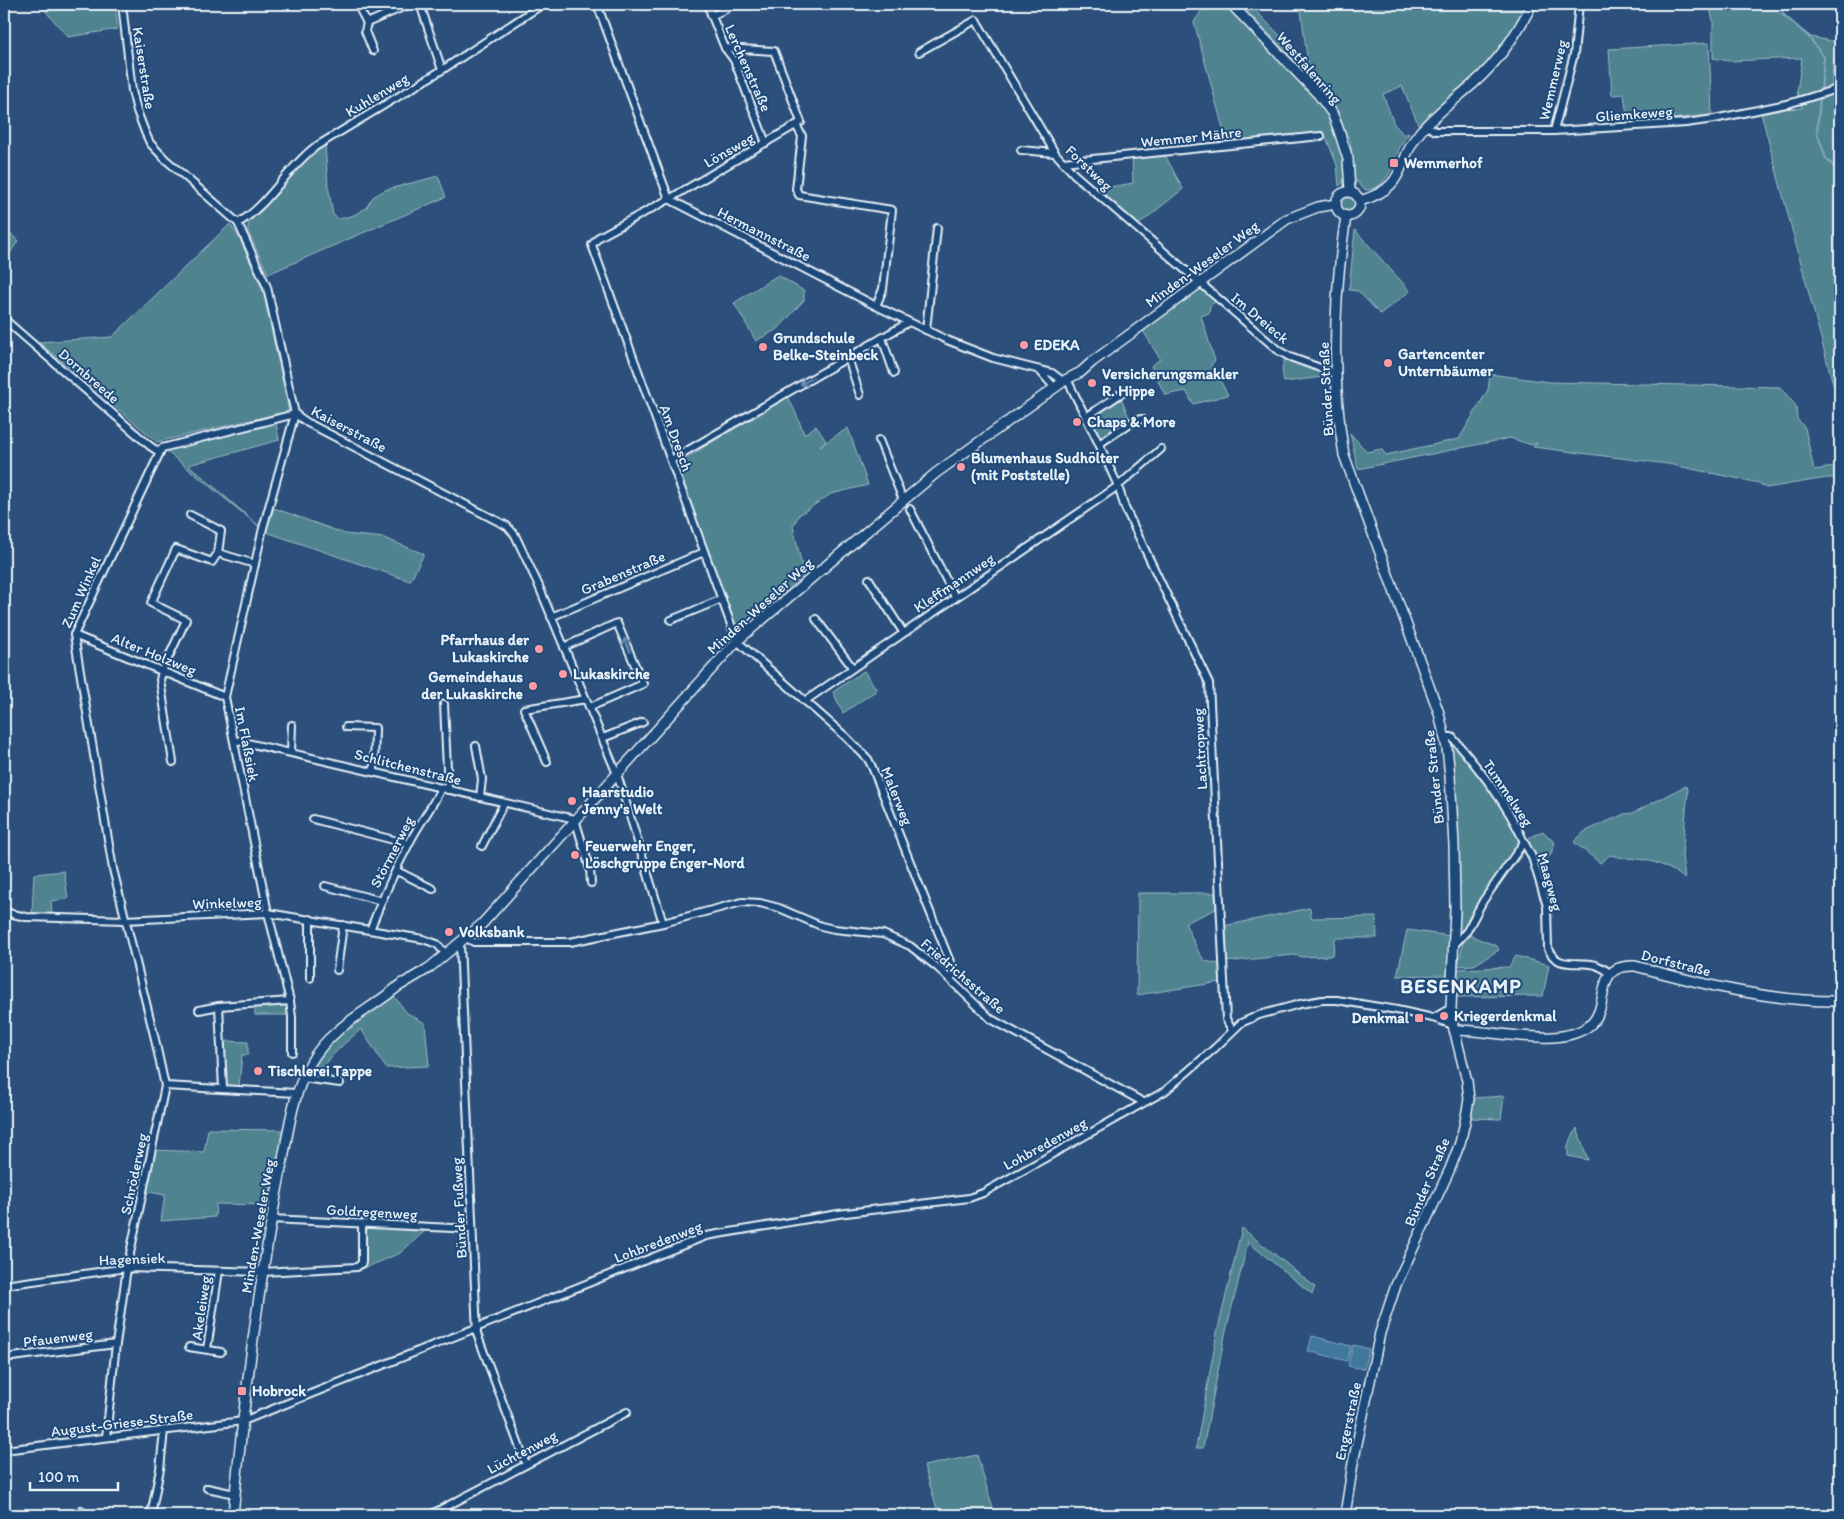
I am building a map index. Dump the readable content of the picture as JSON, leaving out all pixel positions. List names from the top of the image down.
{
  "streets": {
    "street": [
      "Kaiserstraße",
      "Lerchenstraße",
      "Westfalenring",
      "Wemmerweg",
      "Kuhlenweg",
      "Gliemkeweg",
      "Wemmer Mähre",
      "Lönsweg",
      "Forstweg",
      "Hermannstraße",
      "Minden-Weseler Weg",
      "Im Dreieck",
      "Dornbreede",
      "Bünder Straße",
      "Am Dresch",
      "Grabenstraße",
      "Kleffmannweg",
      "Zum Winkel",
      "Alter Holzweg",
      "Im Flaßsiek",
      "Lachtropweg",
      "Schlitchenstraße",
      "Tummelweg",
      "Malerweg",
      "Störmerweg",
      "Maagweg",
      "Winkelweg",
      "Dorfstraße",
      "Friedrichsstraße",
      "Lohbredenweg",
      "Schröderweg",
      "Bünder Fußweg",
      "Goldregenweg",
      "Hagensiek",
      "Akeleiweg",
      "Pfauenweg",
      "Engerstraße",
      "August-Griese-Straße",
      "Lüchtenweg"
    ]
  },
  "crossings": [
    ["Kaiserstraße", "Kuhlenweg"],
    ["Kaiserstraße", "Minden-Weseler Weg"],
    ["Kaiserstraße", "Grabenstraße"],
    ["Kaiserstraße", "Im Flaßsiek"],
    ["Kaiserstraße", "Friedrichsstraße"],
    ["Lerchenstraße", "Lönsweg"],
    ["Westfalenring", "Minden-Weseler Weg"],
    ["Westfalenring", "Bünder Straße"],
    ["Wemmerweg", "Gliemkeweg"],
    ["Wemmer Mähre", "Forstweg"],
    ["Lönsweg", "Hermannstraße"],
    ["Lönsweg", "Am Dresch"],
    ["Forstweg", "Minden-Weseler Weg"],
    ["Forstweg", "Im Dreieck"],
    ["Hermannstraße", "Minden-Weseler Weg"],
    ["Hermannstraße", "Lachtropweg"],
    ["Minden-Weseler Weg", "Im Dreieck"],
    ["Minden-Weseler Weg", "Bünder Straße"],
    ["Minden-Weseler Weg", "Am Dresch"],
    ["Minden-Weseler Weg", "Lachtropweg"],
    ["Minden-Weseler Weg", "Schlitchenstraße"],
    ["Minden-Weseler Weg", "Malerweg"],
    ["Minden-Weseler Weg", "Winkelweg"],
    ["Minden-Weseler Weg", "Friedrichsstraße"],
    ["Minden-Weseler Weg", "Lohbredenweg"],
    ["Minden-Weseler Weg", "Bünder Fußweg"],
    ["Minden-Weseler Weg", "Goldregenweg"],
    ["Minden-Weseler Weg", "Hagensiek"],
    ["Minden-Weseler Weg", "August-Griese-Straße"],
    ["Im Dreieck", "Bünder Straße"],
    ["Dornbreede", "Zum Winkel"],
    ["Bünder Straße", "Tummelweg"],
    ["Bünder Straße", "Engerstraße"],
    ["Am Dresch", "Grabenstraße"],
    ["Am Dresch", "Malerweg"],
    ["Kleffmannweg", "Lachtropweg"],
    ["Kleffmannweg", "Malerweg"],
    ["Zum Winkel", "Alter Holzweg"],
    ["Zum Winkel", "Winkelweg"],
    ["Zum Winkel", "Schröderweg"],
    ["Alter Holzweg", "Im Flaßsiek"],
    ["Im Flaßsiek", "Schlitchenstraße"],
    ["Im Flaßsiek", "Winkelweg"],
    ["Schlitchenstraße", "Störmerweg"],
    ["Tummelweg", "Maagweg"],
    ["Malerweg", "Friedrichsstraße"],
    ["Störmerweg", "Winkelweg"],
    ["Maagweg", "Dorfstraße"],
    ["Winkelweg", "Schröderweg"],
    ["Friedrichsstraße", "Lohbredenweg"],
    ["Friedrichsstraße", "Bünder Fußweg"],
    ["Lohbredenweg", "Bünder Fußweg"],
    ["Lohbredenweg", "August-Griese-Straße"],
    ["Schröderweg", "Hagensiek"],
    ["Schröderweg", "Pfauenweg"],
    ["Schröderweg", "August-Griese-Straße"],
    ["Bünder Fußweg", "Goldregenweg"],
    ["Bünder Fußweg", "Lüchtenweg"],
    ["Goldregenweg", "Hagensiek"],
    ["Hagensiek", "Akeleiweg"]
  ],
  "districts": ["BESENKAMP"],
  "places": {
    "transit": ["Wemmerhof", "Denkmal", "Hobrock"],
    "other": [
      "EDEKA",
      "Grundschule Belke-Steinbeck",
      "Gartencenter Unternbäumer",
      "Versicherungsmakler R. Hippe",
      "Chaps & More",
      "Blumenhaus Sudhölter (mit Poststelle)",
      "Pfarrhaus der Lukaskirche",
      "Lukaskirche",
      "Gemeindehaus der Lukaskirche",
      "Haarstudio Jenny's Welt",
      "Feuerwehr Enger, Löschgruppe Enger-Nord",
      "Volksbank",
      "Kriegerdenkmal",
      "Tischlerei Tappe"
    ]
  },
  "scale_bar": "100 m"
}
